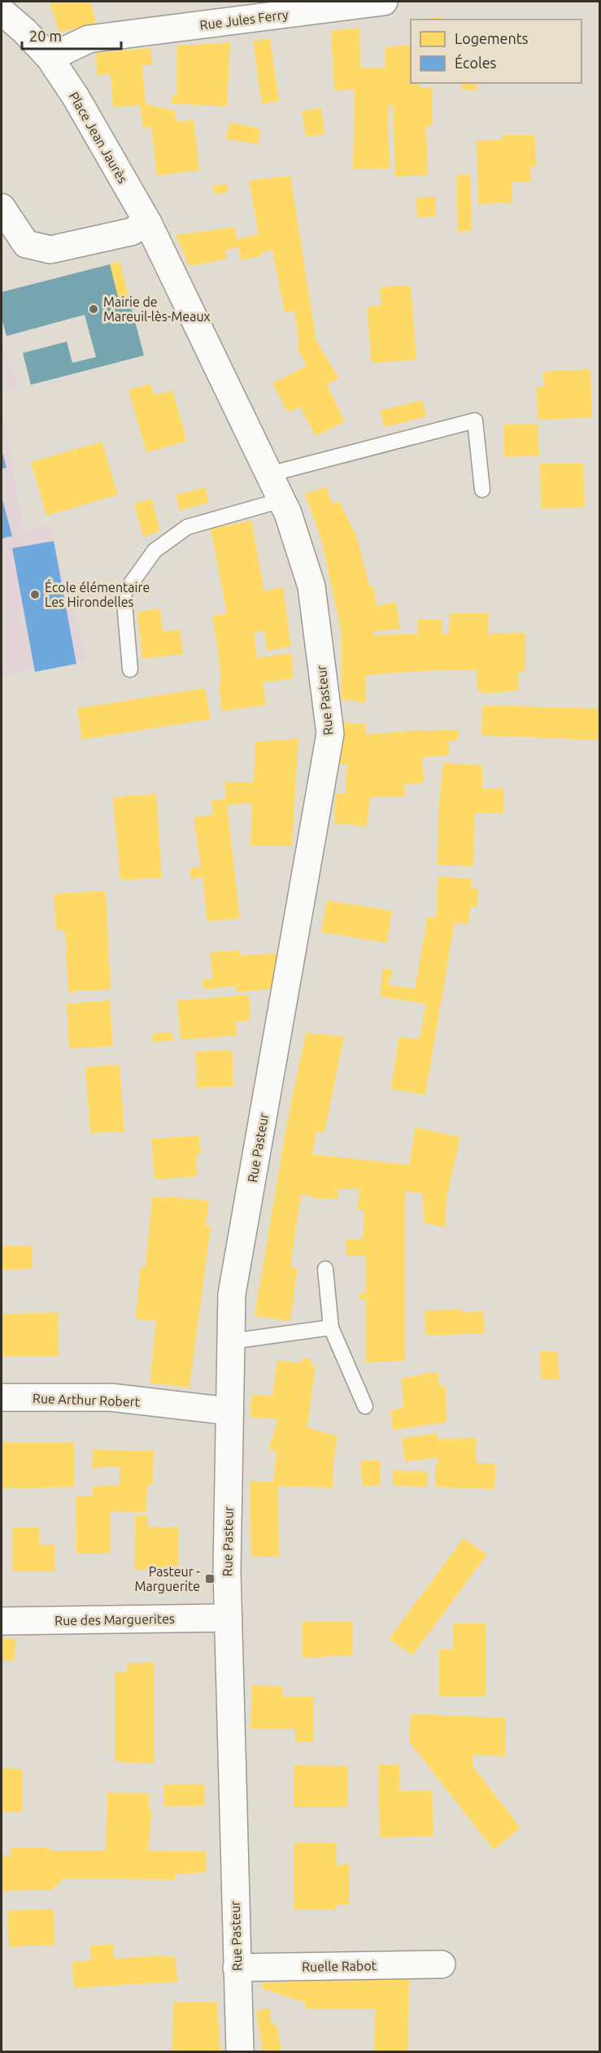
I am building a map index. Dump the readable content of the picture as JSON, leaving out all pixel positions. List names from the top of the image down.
{
  "streets": {
    "street": [
      "Rue Jules Ferry",
      "Place Jean Jaurès",
      "Rue Pasteur",
      "Rue Arthur Robert",
      "Rue des Marguerites",
      "Ruelle Rabot"
    ]
  },
  "crossings": [
    ["Rue Jules Ferry", "Place Jean Jaurès"],
    ["Place Jean Jaurès", "Rue Pasteur"],
    ["Rue Pasteur", "Rue Arthur Robert"],
    ["Rue Pasteur", "Rue des Marguerites"],
    ["Rue Pasteur", "Ruelle Rabot"]
  ],
  "places": {
    "other": ["Mairie de Mareuil-lès-Meaux", "École élémentaire Les Hirondelles"],
    "transit": ["Pasteur - Marguerite"]
  },
  "legend": ["Logements", "Écoles"],
  "scale_bar": "20 m"
}
